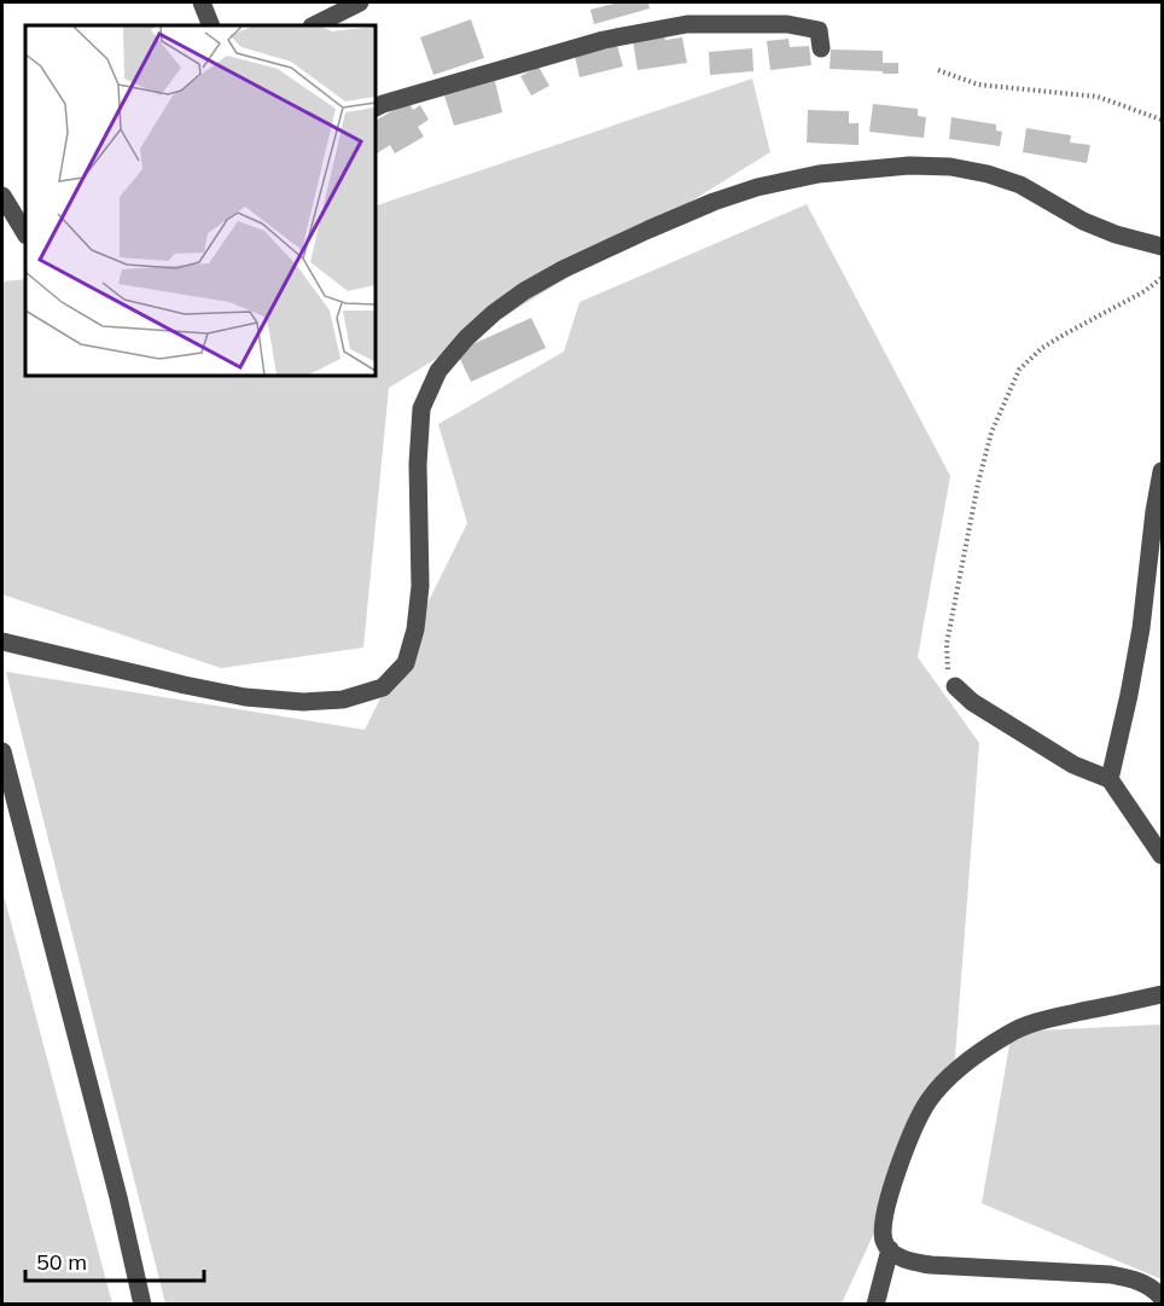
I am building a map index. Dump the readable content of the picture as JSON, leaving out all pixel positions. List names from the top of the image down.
{
  "scale_bar": "50 m"
}
